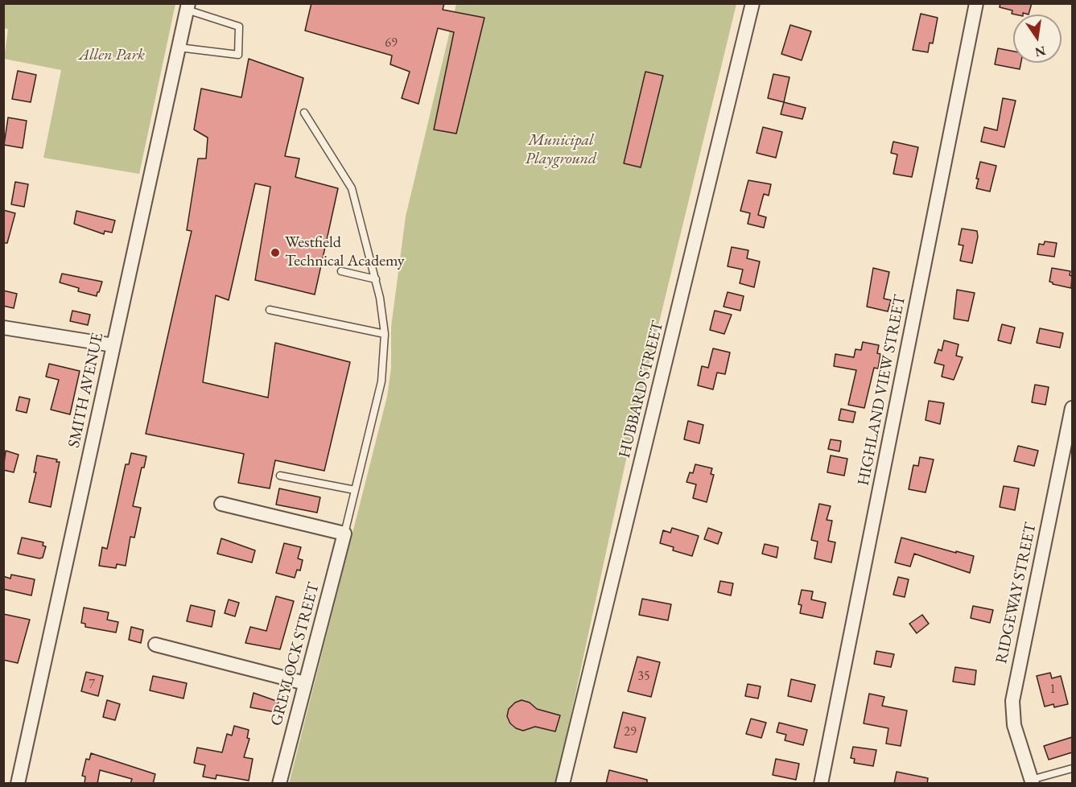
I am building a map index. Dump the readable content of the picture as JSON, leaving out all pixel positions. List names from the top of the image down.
{
  "streets": {
    "street": [
      "HUBBARD STREET",
      "SMITH AVENUE",
      "HIGHLAND VIEW STREET",
      "RIDGEWAY STREET",
      "GREYLOCK STREET"
    ]
  },
  "parks": ["Allen Park", "Municipal Playground"],
  "places": ["Westfield Technical Academy"],
  "house_numbers": [
    "69",
    "35",
    "7",
    "1",
    "29"
  ],
  "north": "bottom"
}
